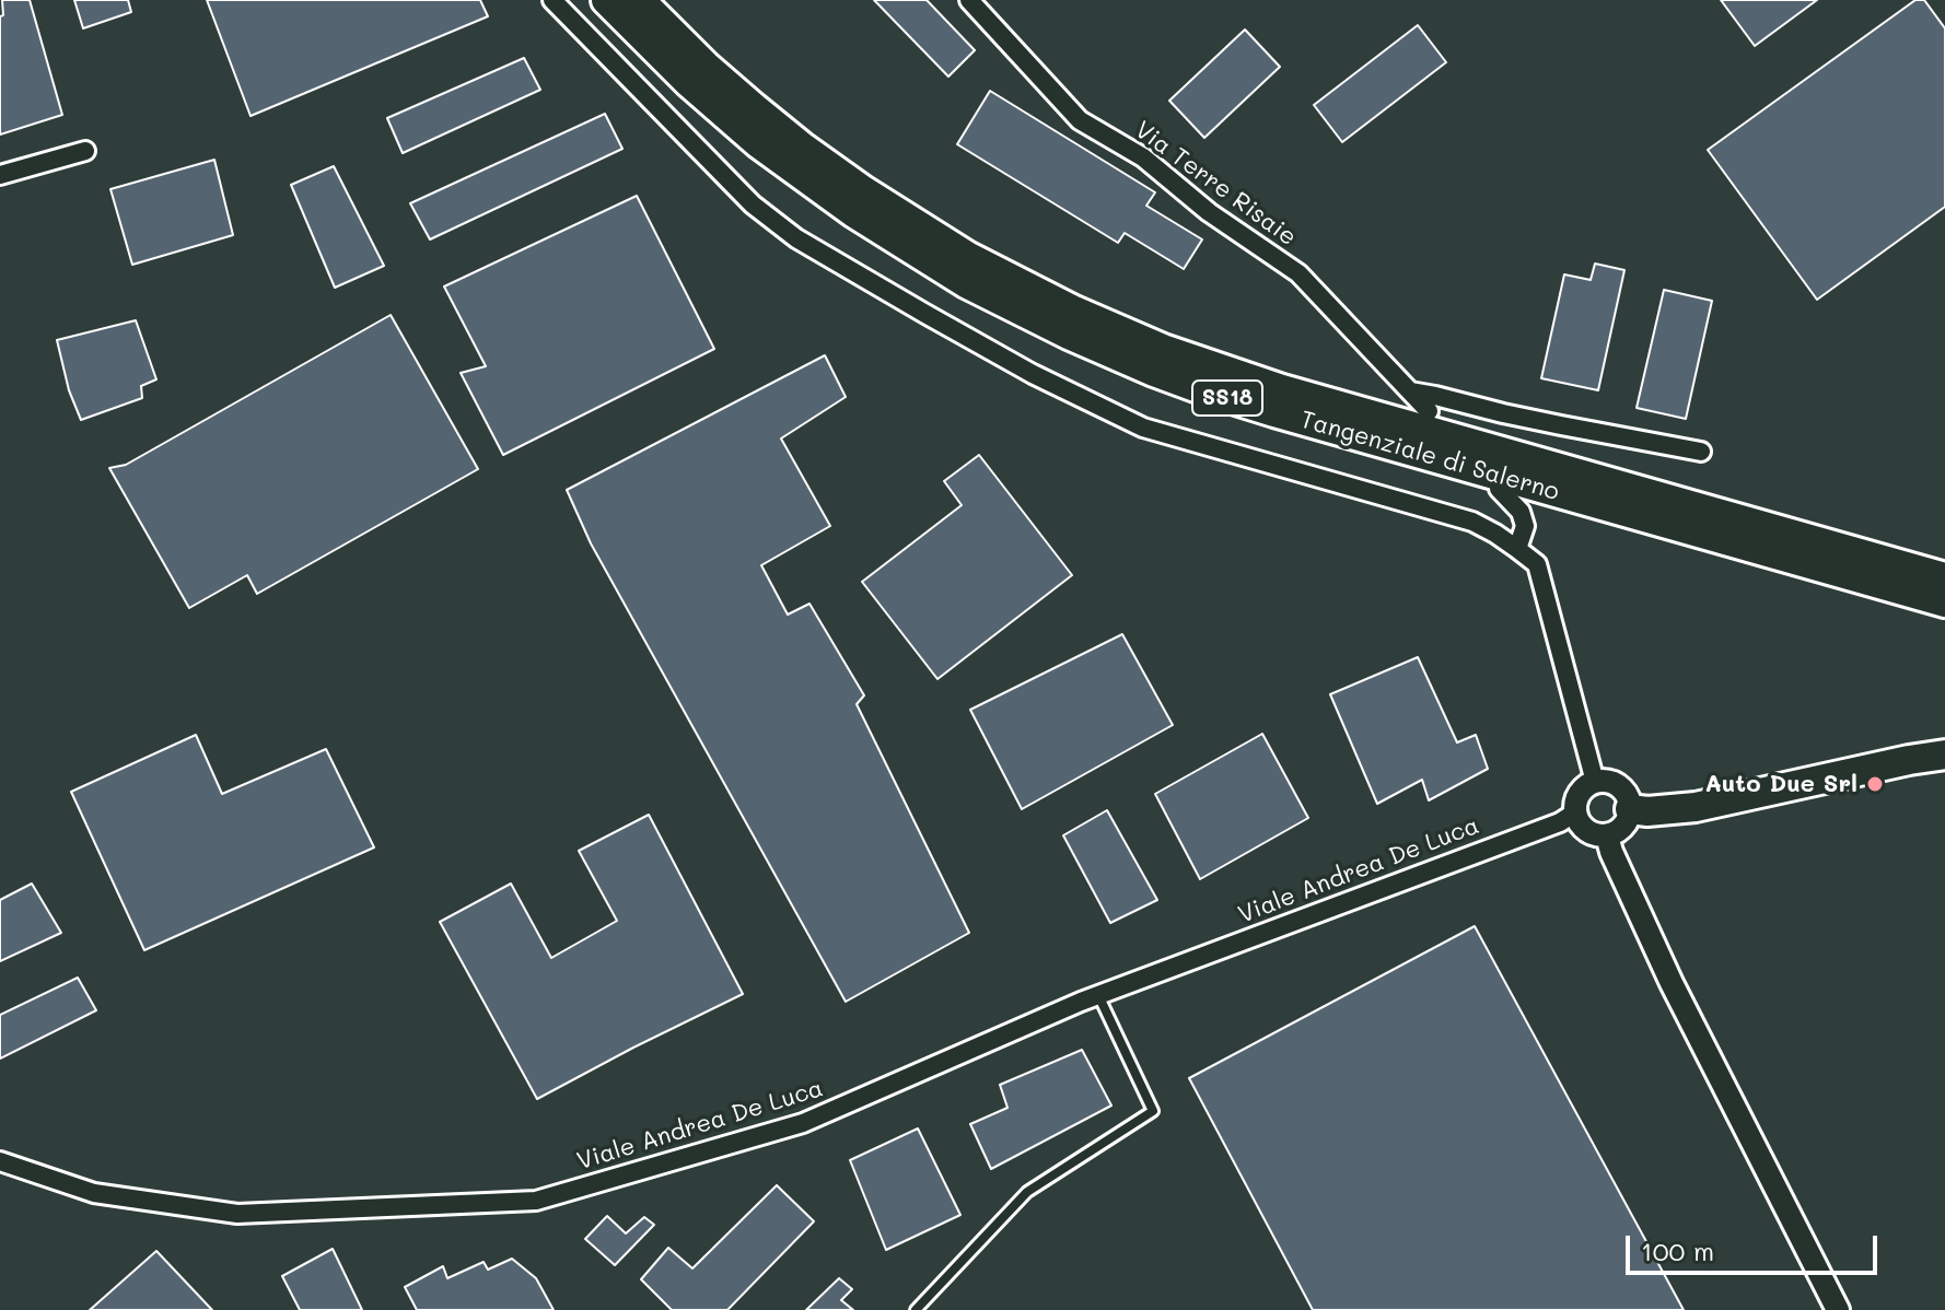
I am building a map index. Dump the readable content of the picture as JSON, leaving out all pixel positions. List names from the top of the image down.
{
  "streets": {
    "highway": ["SS18", "Tangenziale di Salerno"],
    "street": ["Via Terre Risaie", "Viale Andrea De Luca"]
  },
  "places": ["Auto Due Srl"],
  "scale_bar": "100 m"
}
